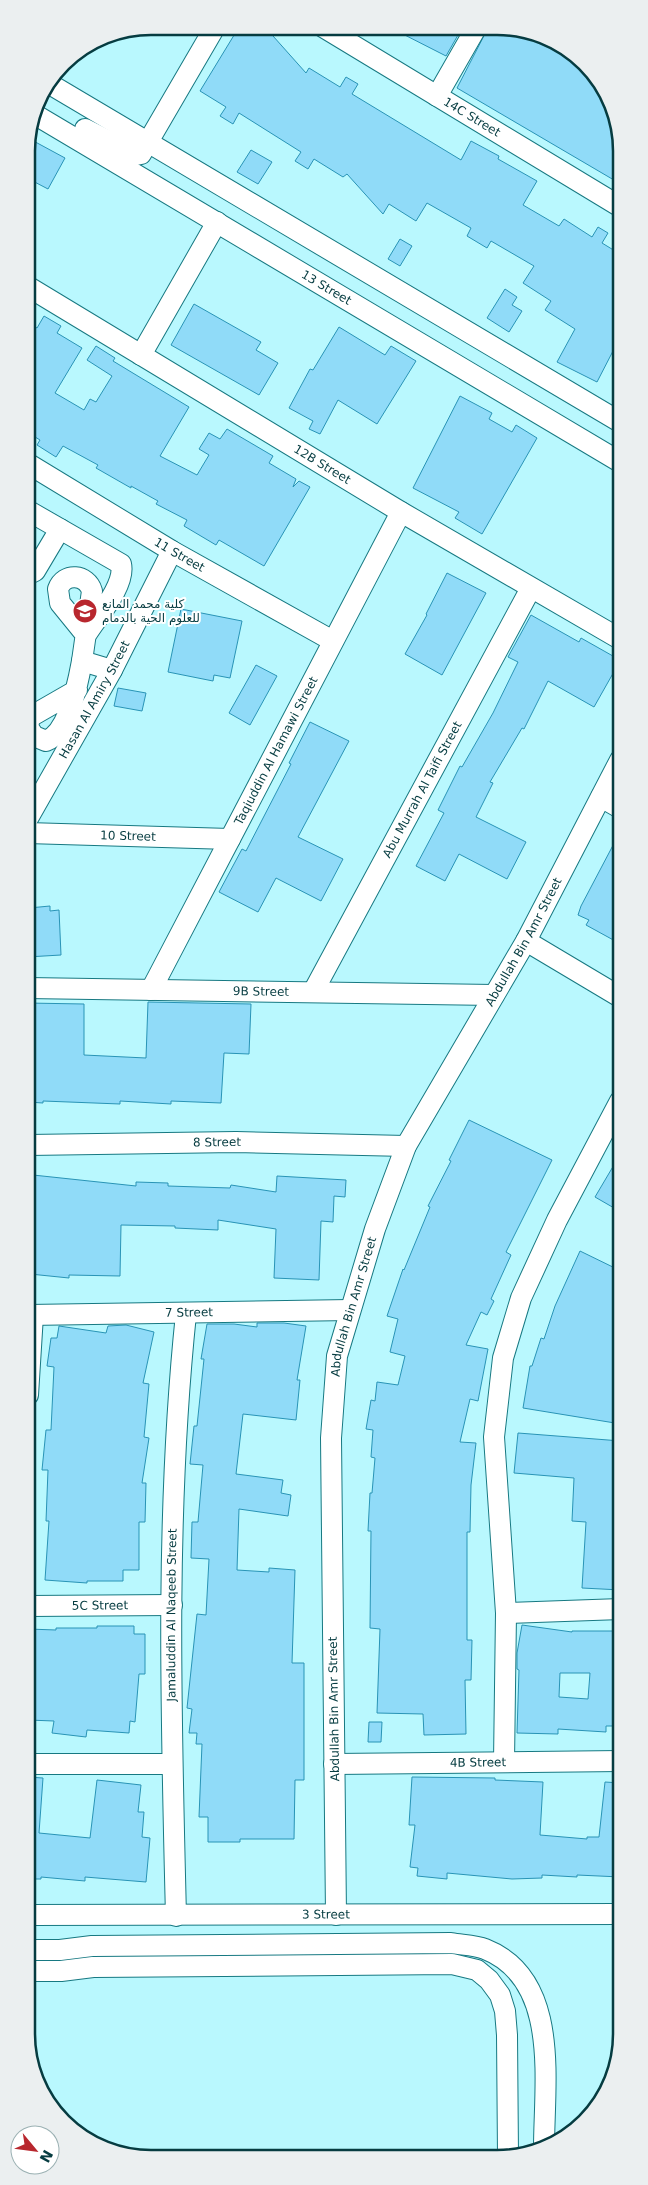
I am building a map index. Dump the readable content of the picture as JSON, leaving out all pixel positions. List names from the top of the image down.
{
  "streets": {
    "street": [
      "14C Street",
      "13 Street",
      "12B Street",
      "11 Street",
      "Hasan Al Amiry Street",
      "Taqiuddin Al Hamawi Street",
      "Abu Murrah Al Taifi Street",
      "10 Street",
      "Abdullah Bin Amr Street",
      "9B Street",
      "8 Street",
      "7 Street",
      "5C Street",
      "Jamaluddin Al Naqeeb Street",
      "4B Street",
      "3 Street"
    ]
  },
  "crossings": [
    ["12B Street", "Taqiuddin Al Hamawi Street"],
    ["12B Street", "Abu Murrah Al Taifi Street"],
    ["11 Street", "Hasan Al Amiry Street"],
    ["11 Street", "Taqiuddin Al Hamawi Street"],
    ["Taqiuddin Al Hamawi Street", "10 Street"],
    ["Taqiuddin Al Hamawi Street", "9B Street"],
    ["Abu Murrah Al Taifi Street", "9B Street"],
    ["Abdullah Bin Amr Street", "9B Street"],
    ["Abdullah Bin Amr Street", "8 Street"],
    ["Abdullah Bin Amr Street", "7 Street"],
    ["Abdullah Bin Amr Street", "4B Street"],
    ["Abdullah Bin Amr Street", "3 Street"],
    ["7 Street", "Jamaluddin Al Naqeeb Street"],
    ["5C Street", "Jamaluddin Al Naqeeb Street"],
    ["Jamaluddin Al Naqeeb Street", "3 Street"]
  ],
  "places": {
    "school or university": ["كلية محمد المانع للعلوم الحية بالدمام"]
  },
  "north": "bottom right"
}
